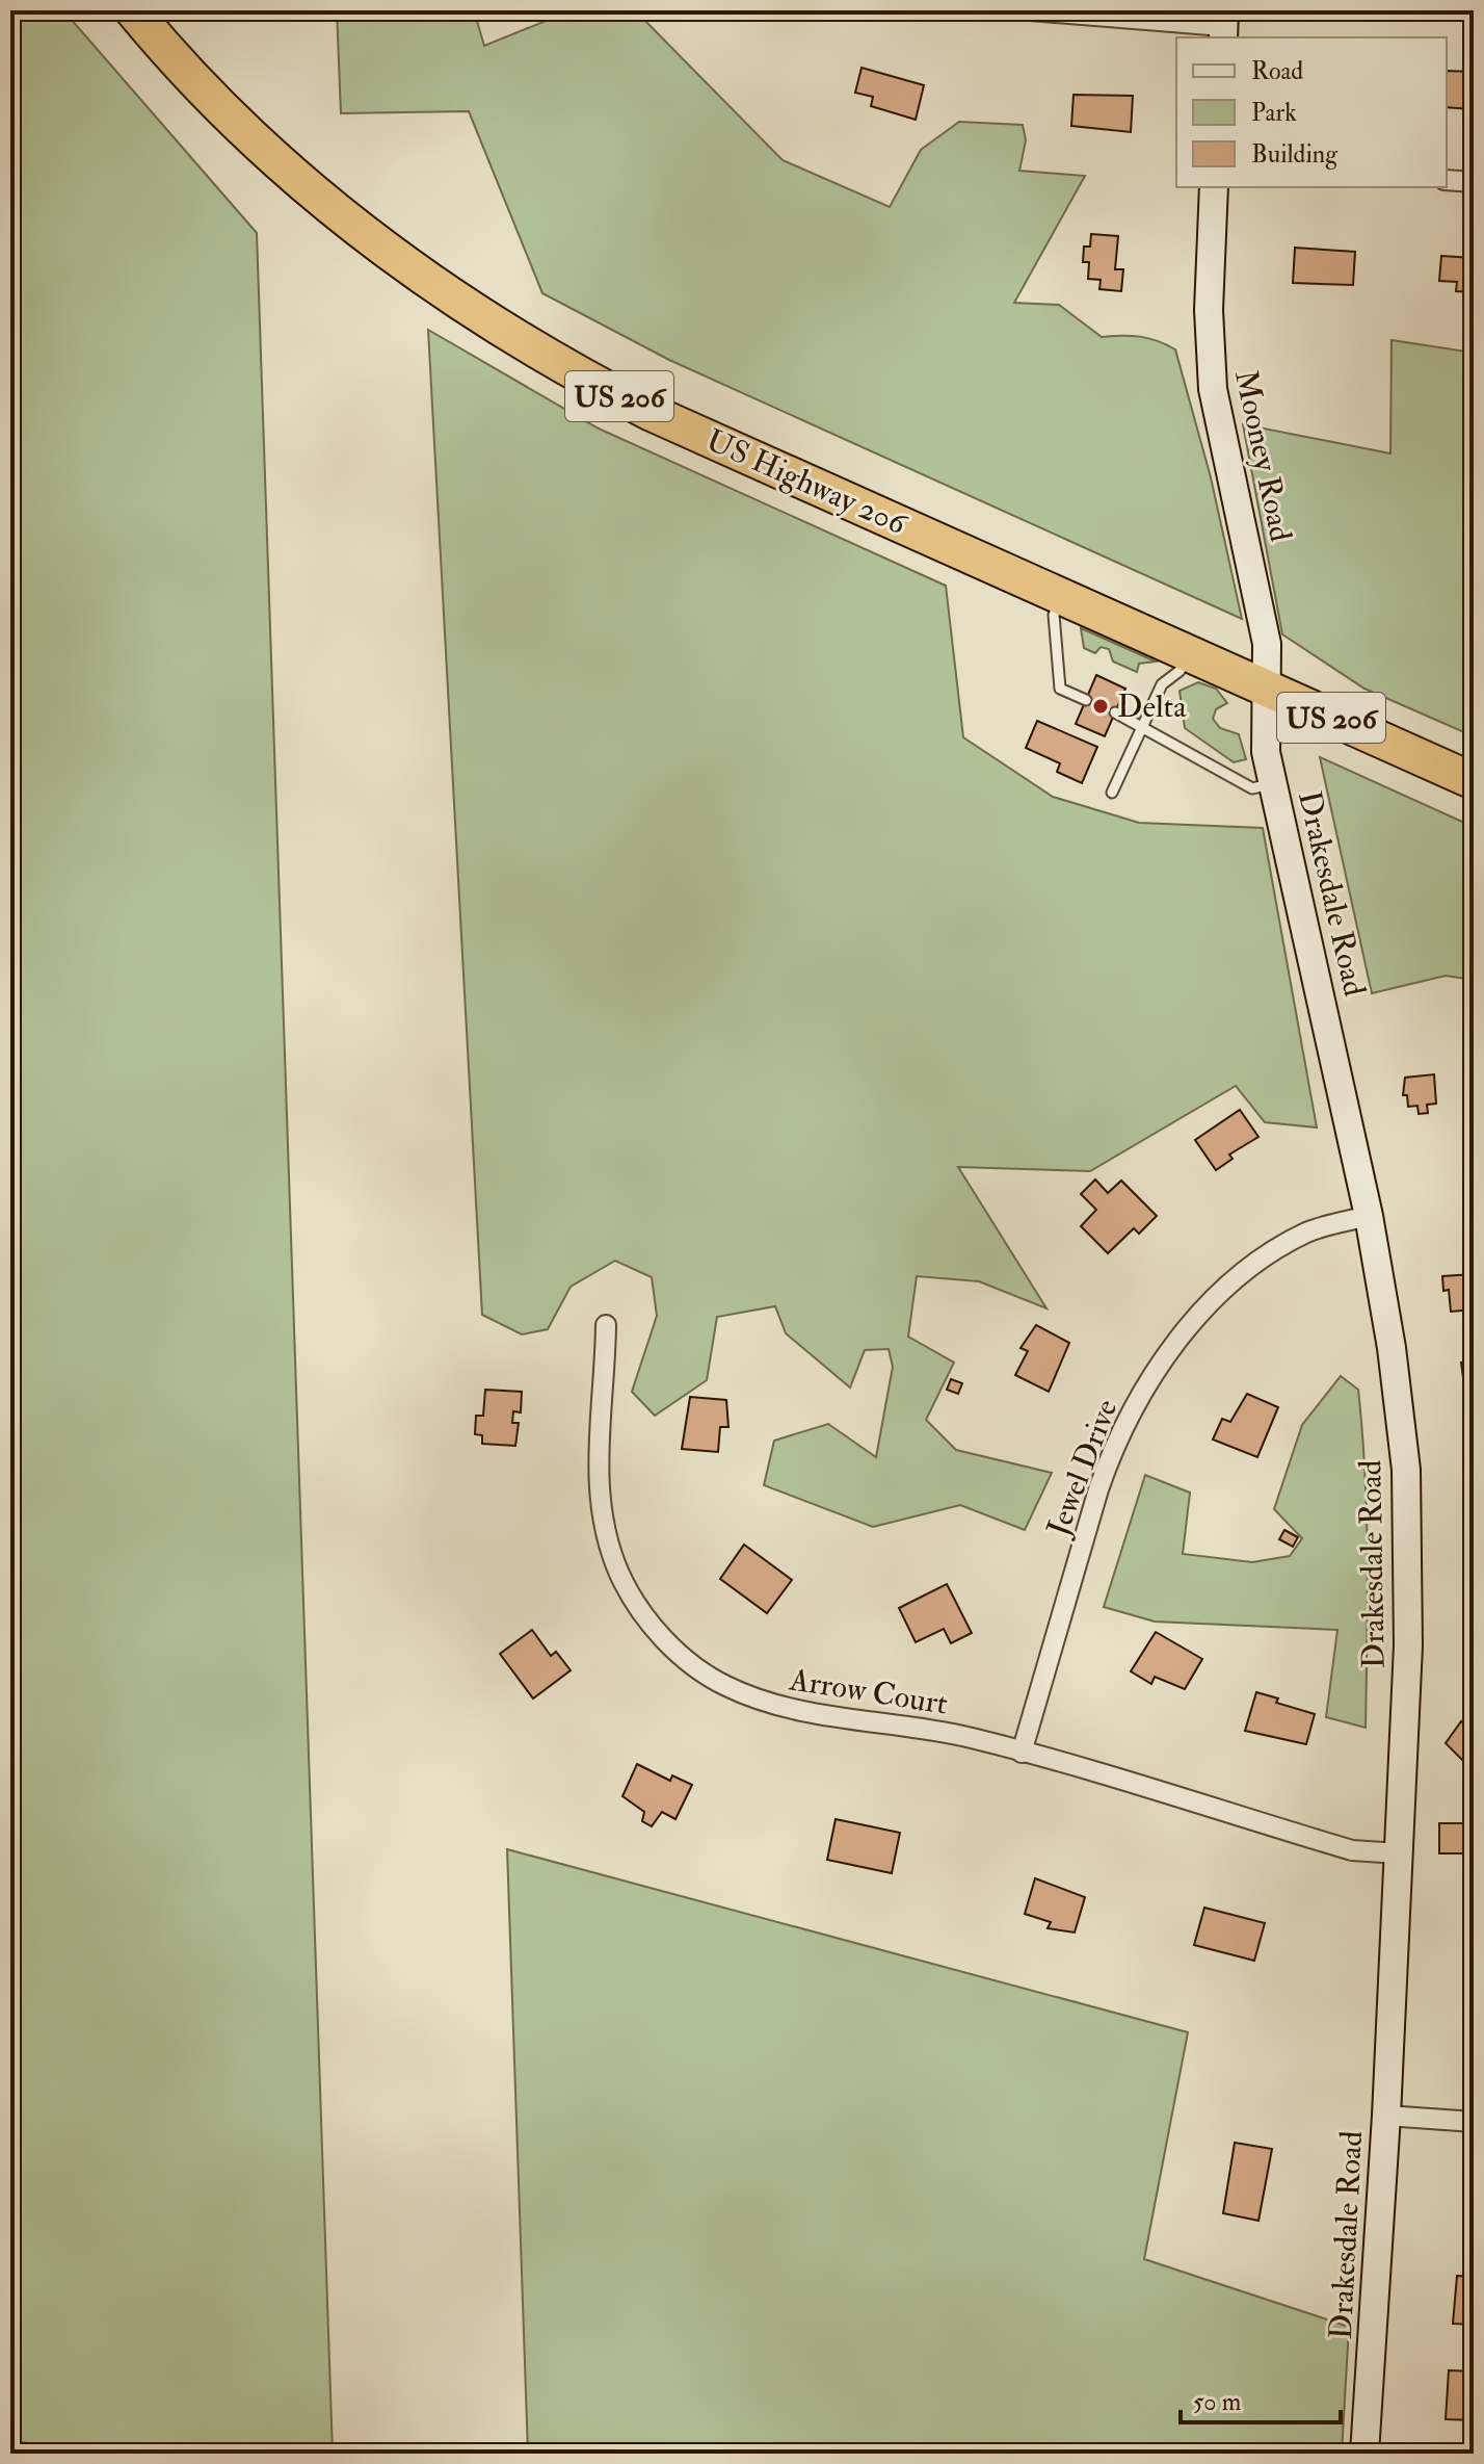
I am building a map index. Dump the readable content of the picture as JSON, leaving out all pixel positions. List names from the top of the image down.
{
  "streets": {
    "highway": ["US 206", "US Highway 206"],
    "main road": ["Mooney Road", "Drakesdale Road"],
    "street": ["Jewel Drive", "Arrow Court"]
  },
  "crossings": [
    ["Mooney Road", "US Highway 206"],
    ["Mooney Road", "Drakesdale Road"],
    ["US Highway 206", "Drakesdale Road"],
    ["Drakesdale Road", "Jewel Drive"],
    ["Drakesdale Road", "Arrow Court"],
    ["Jewel Drive", "Arrow Court"]
  ],
  "places": ["Delta"],
  "legend": ["Road", "Park", "Building"],
  "scale_bar": "50 m"
}
